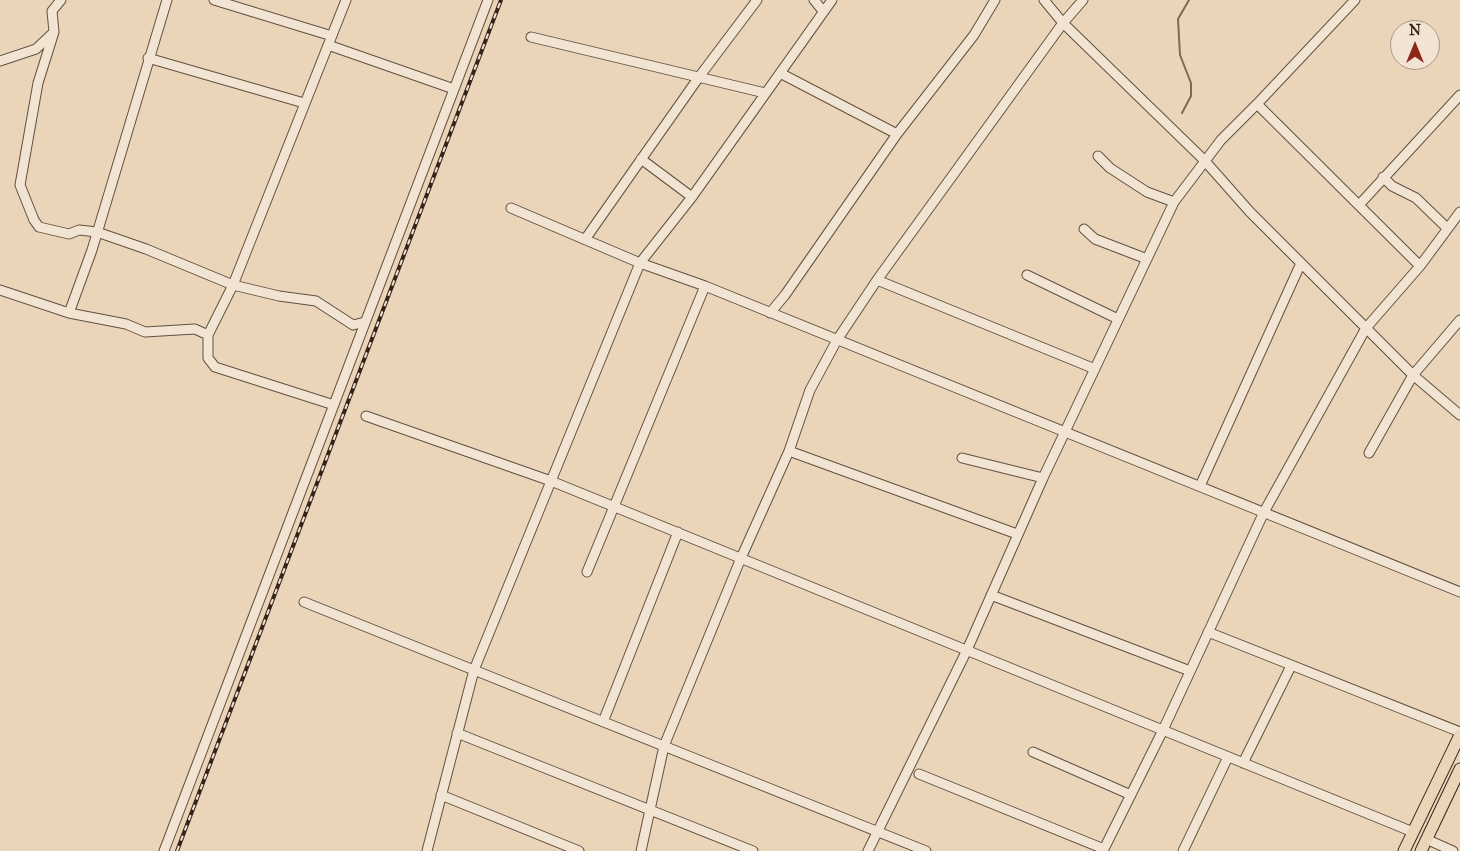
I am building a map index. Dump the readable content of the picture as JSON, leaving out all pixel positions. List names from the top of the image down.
{
  "north": "top"
}
